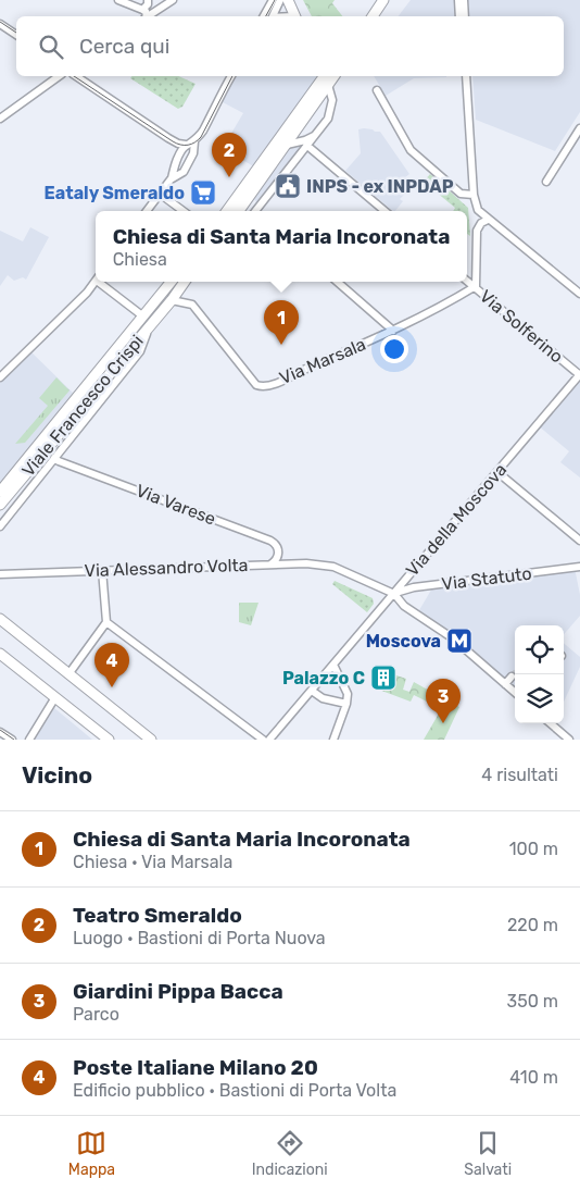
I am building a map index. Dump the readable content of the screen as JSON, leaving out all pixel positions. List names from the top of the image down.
{
  "streets": {
    "main road": ["Viale Francesco Crispi"],
    "street": [
      "Via Solferino",
      "Via Marsala",
      "Via Varese",
      "Via della Moscova",
      "Via Alessandro Volta",
      "Via Statuto"
    ]
  },
  "crossings": [
    ["Via Solferino", "Via Marsala"],
    ["Via Solferino", "Via della Moscova"],
    ["Viale Francesco Crispi", "Via Varese"],
    ["Via Varese", "Via Alessandro Volta"],
    ["Via della Moscova", "Via Alessandro Volta"],
    ["Via della Moscova", "Via Statuto"],
    ["Via Alessandro Volta", "Via Statuto"]
  ],
  "places": {
    "public building": ["INPS - ex INPDAP"],
    "supermarket": ["Eataly Smeraldo"],
    "metro station": ["Moscova"],
    "building": ["Palazzo C"]
  },
  "page": {
    "search": "Cerca qui",
    "pins": [
      "2",
      "1",
      "4",
      "3"
    ],
    "popup": ["Chiesa di Santa Maria Incoronata", "Chiesa"],
    "heading": ["Vicino", "4 risultati"],
    "list": [
      {
        "mark": "1",
        "name": "Chiesa di Santa Maria Incoronata",
        "note": "Chiesa · Via Marsala",
        "value": "100 m"
      },
      {
        "mark": "2",
        "name": "Teatro Smeraldo",
        "note": "Luogo · Bastioni di Porta Nuova",
        "value": "220 m"
      },
      {
        "mark": "3",
        "name": "Giardini Pippa Bacca",
        "note": "Parco",
        "value": "350 m"
      },
      {
        "mark": "4",
        "name": "Poste Italiane Milano 20",
        "note": "Edificio pubblico · Bastioni di Porta Volta",
        "value": "410 m"
      }
    ],
    "nav": ["Mappa", "Indicazioni", "Salvati"]
  }
}
